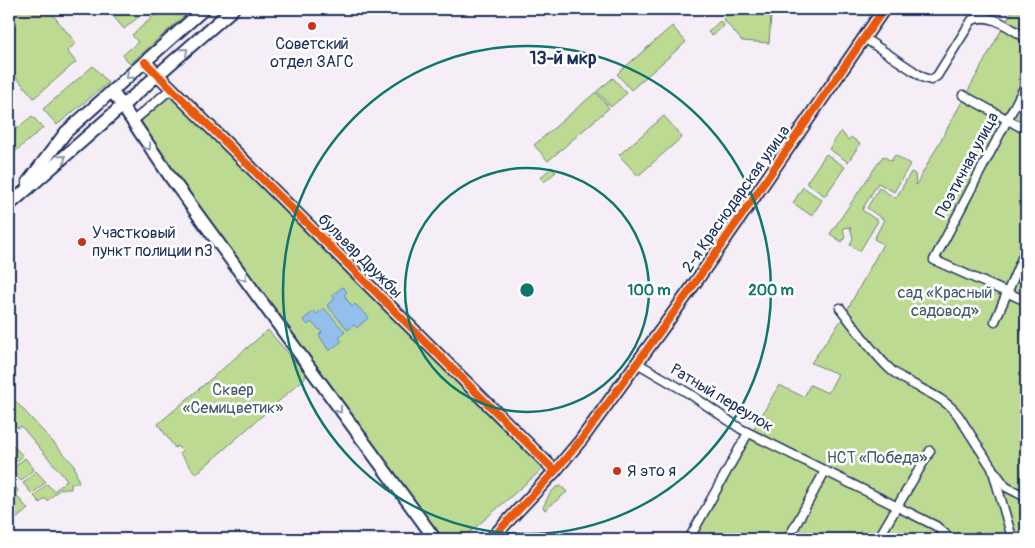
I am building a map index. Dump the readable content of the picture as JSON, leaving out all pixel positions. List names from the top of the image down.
{
  "streets": {
    "street": [
      "Поэтичная улица",
      "2-я Краснодарская улица",
      "бульвар Дружбы",
      "Ратный переулок"
    ]
  },
  "crossings": [
    ["2-я Краснодарская улица", "бульвар Дружбы"],
    ["2-я Краснодарская улица", "Ратный переулок"]
  ],
  "districts": ["13-й мкр"],
  "parks": ["сад «Красный садовод»", "Сквер «Семицветик»", "НСТ «Победа»"],
  "places": ["Советский отдел ЗАГС", "Участковый пункт полиции n3", "Я это я"],
  "rings": ["100 m", "200 m"]
}
